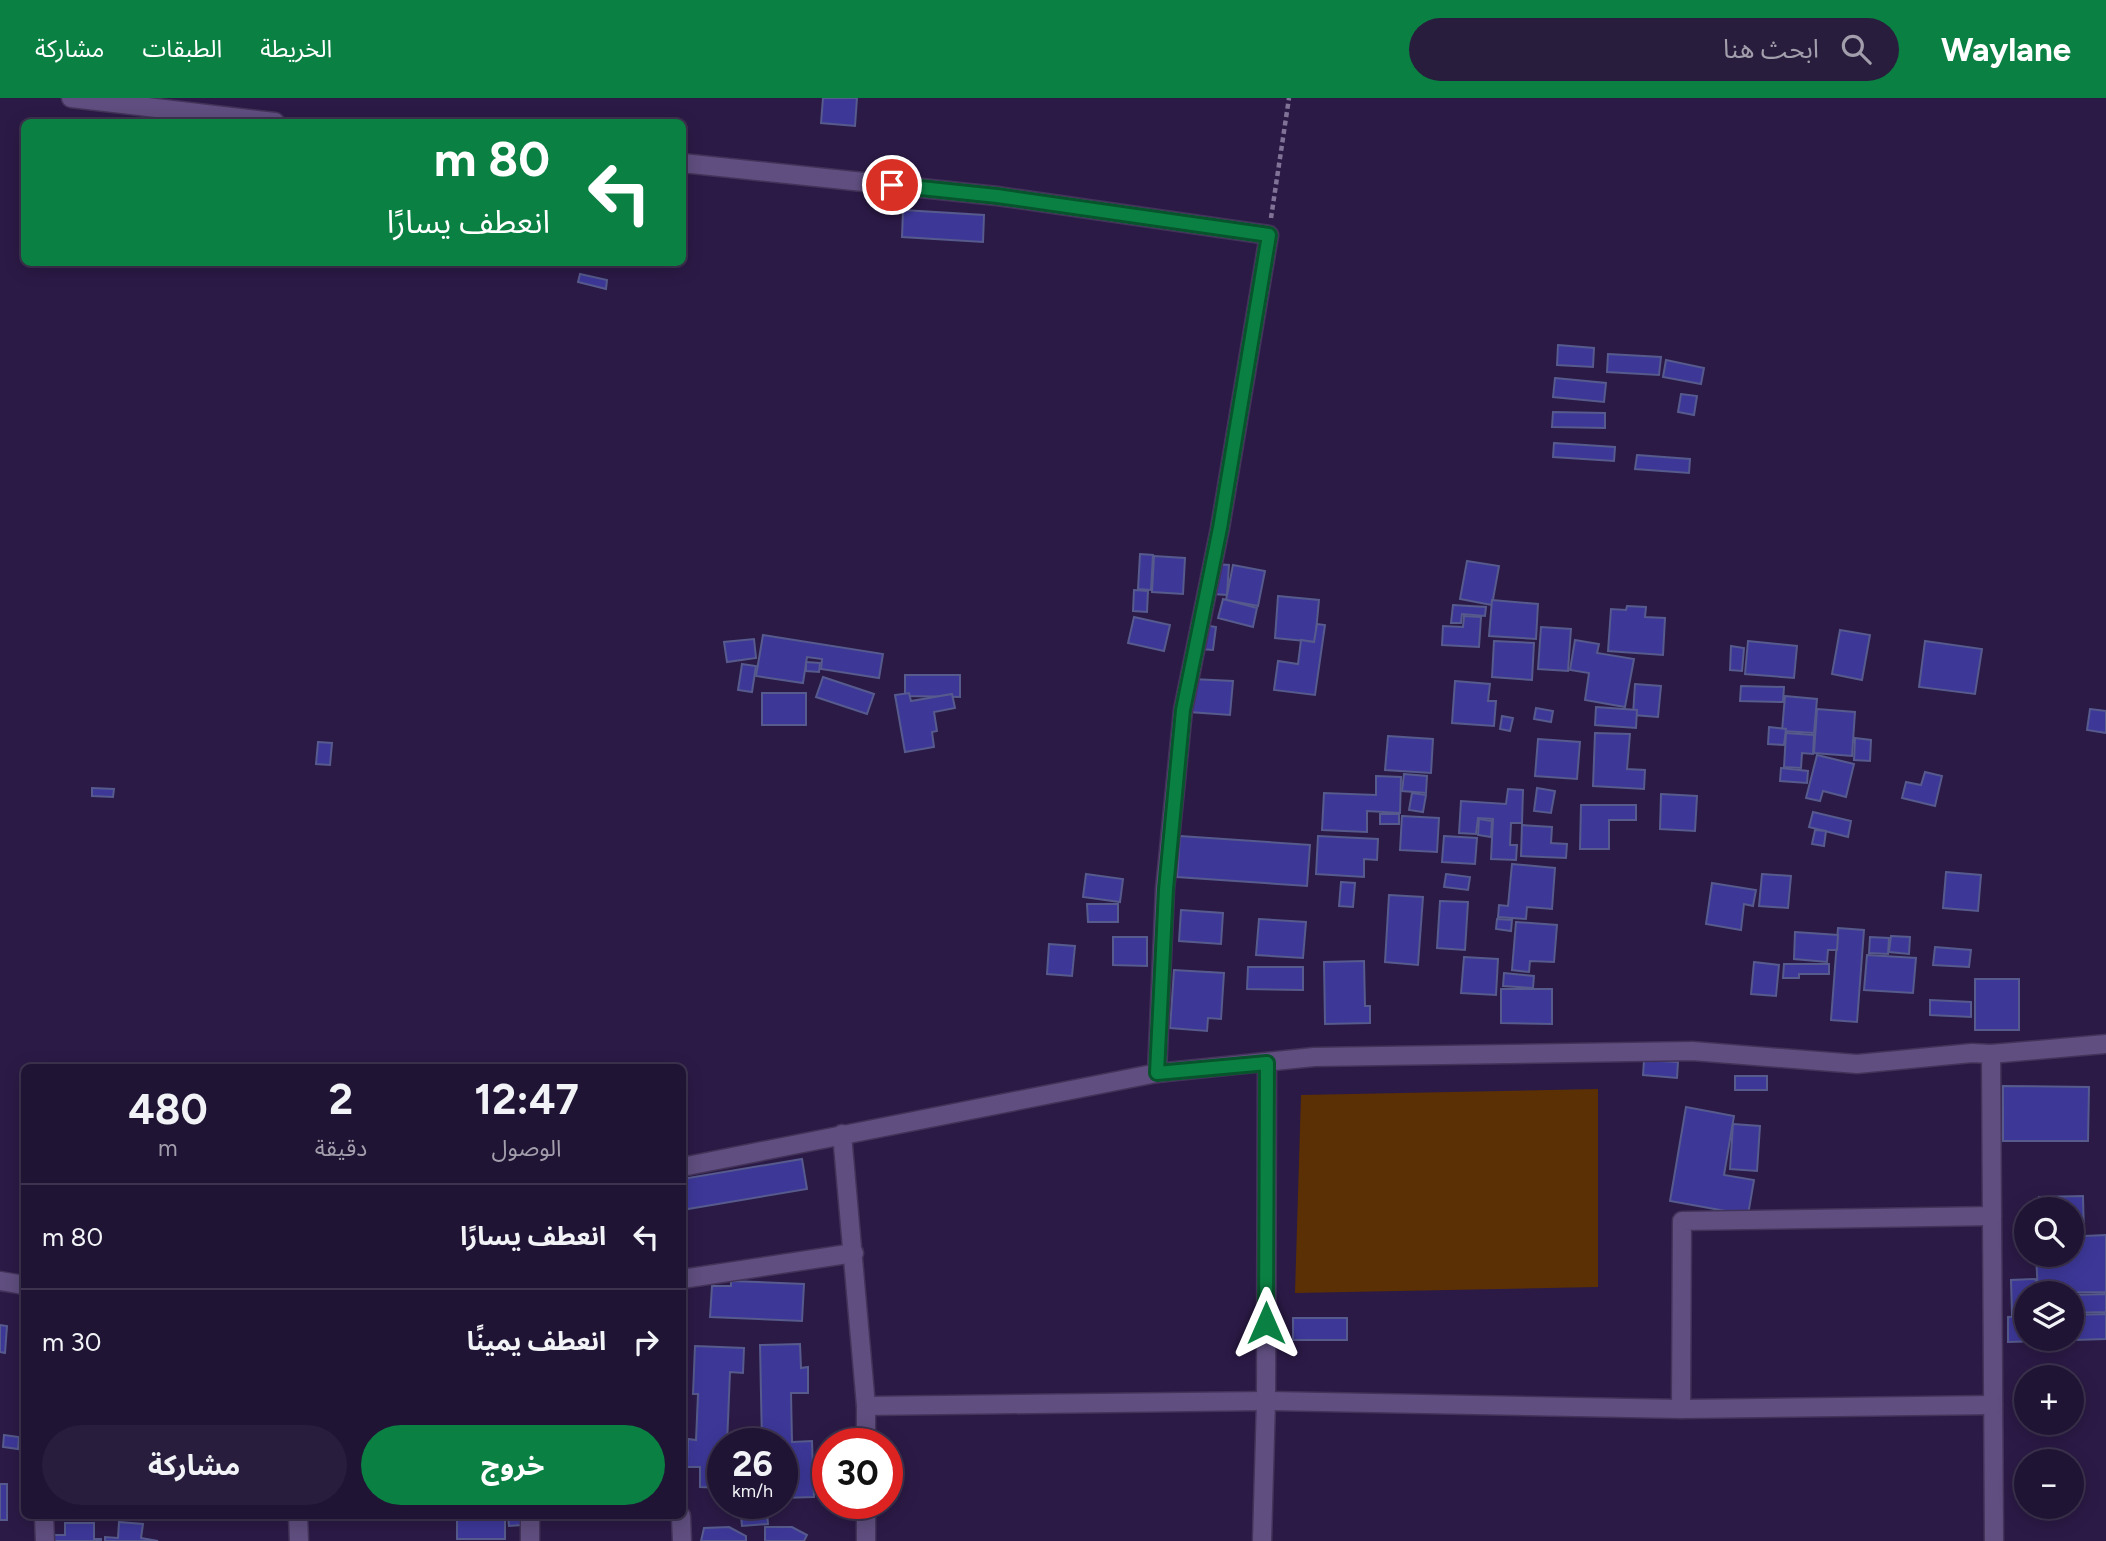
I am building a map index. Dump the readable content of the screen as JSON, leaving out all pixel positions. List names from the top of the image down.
{
  "page": {
    "header": "Waylane",
    "search": "ابحث هنا",
    "nav": ["الخريطة", "الطبقات", "مشاركة"],
    "turn": ["80 m", "انعطف يسارًا"],
    "eta": [
      "12:47",
      "الوصول",
      "2",
      "دقيقة",
      "480",
      "m"
    ],
    "list": [
      {
        "name": "انعطف يسارًا",
        "value": "80 m"
      },
      {
        "name": "انعطف يمينًا",
        "value": "30 m"
      }
    ],
    "map_buttons": ["+", "−"],
    "buttons": ["خروج", "مشاركة"],
    "speed": "26 km/h",
    "limit": "30"
  }
}
